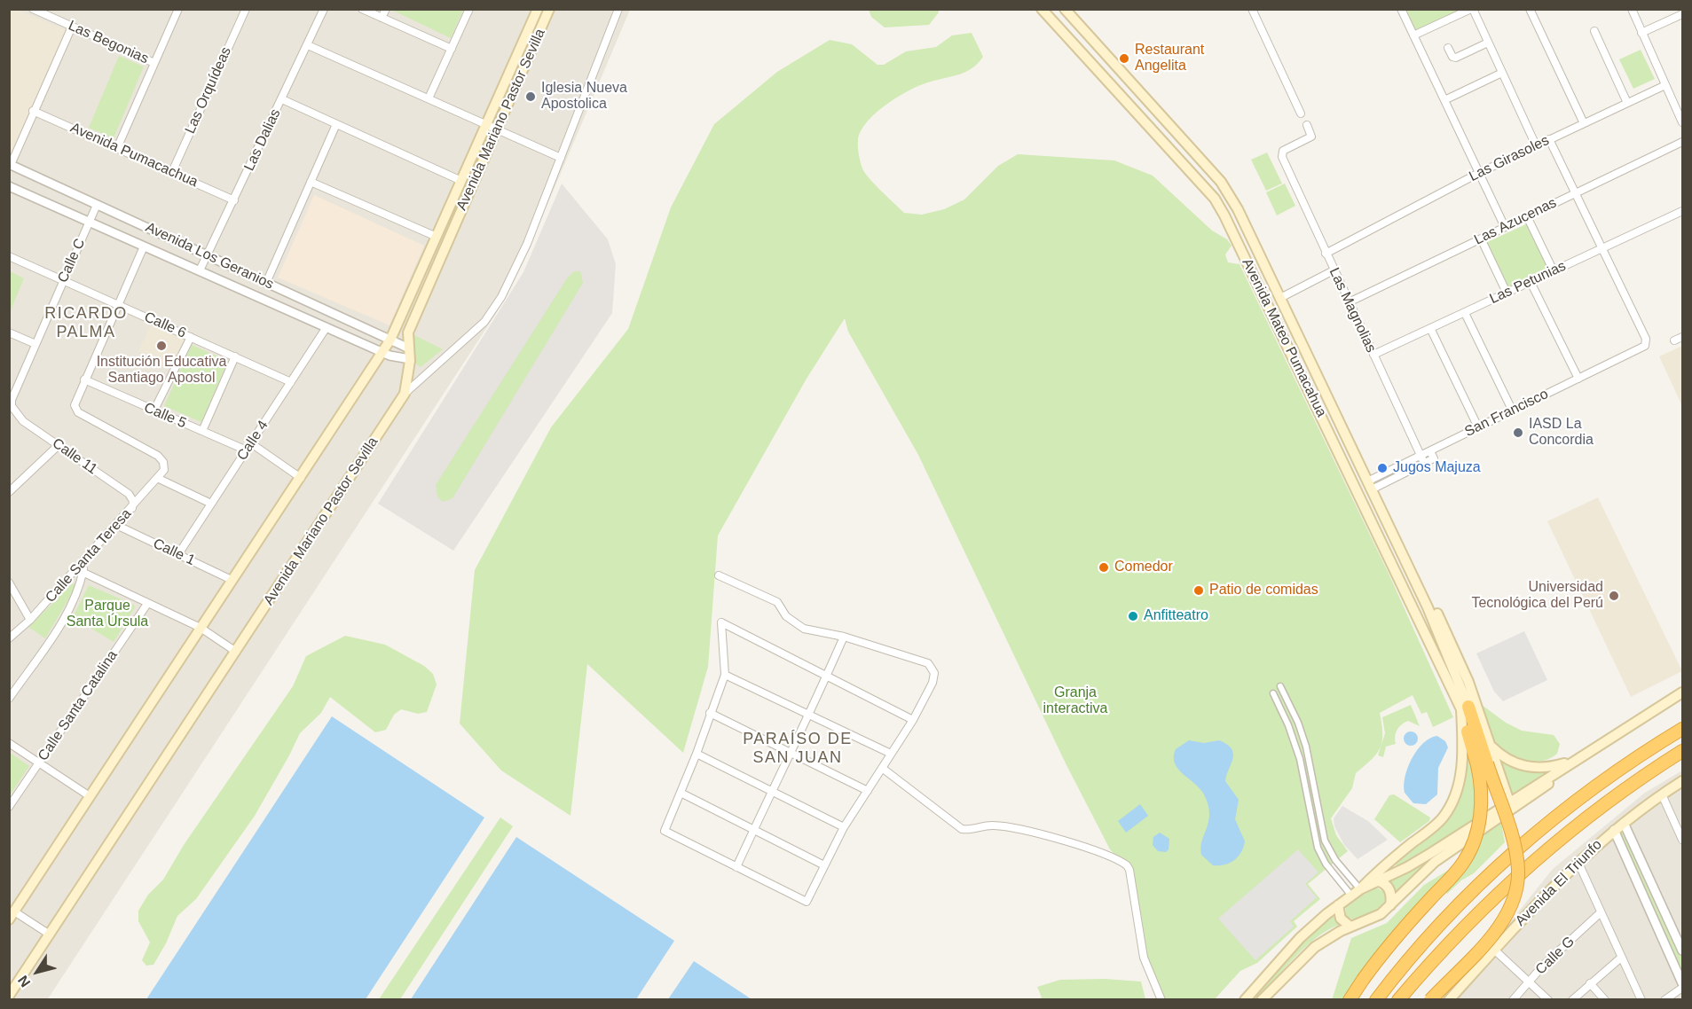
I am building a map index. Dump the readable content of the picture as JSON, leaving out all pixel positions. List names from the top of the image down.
{
  "streets": {
    "main road": ["Avenida Mariano Pastor Sevilla", "Avenida Mateo Pumacahua", "Avenida El Triunfo"],
    "street": [
      "Las Begonias",
      "Las Orquídeas",
      "Las Dalias",
      "Avenida Pumacachua",
      "Las Girasoles",
      "Las Azucenas",
      "Avenida Los Geranios",
      "Calle C",
      "Las Petunias",
      "Las Magnolias",
      "Calle 6",
      "San Francisco",
      "Calle 5",
      "Calle 4",
      "Calle 11",
      "Calle 1",
      "Calle Santa Teresa",
      "Calle Santa Catalina",
      "Calle G"
    ]
  },
  "crossings": [
    ["Las Orquídeas", "Avenida Pumacachua"],
    ["Avenida Mariano Pastor Sevilla", "Avenida Los Geranios"],
    ["Avenida Mariano Pastor Sevilla", "Calle 1"],
    ["Las Dalias", "Avenida Pumacachua"],
    ["Las Dalias", "Avenida Los Geranios"],
    ["Las Girasoles", "Las Magnolias"],
    ["Las Azucenas", "Las Magnolias"],
    ["Avenida Los Geranios", "Calle C"],
    ["Avenida Los Geranios", "Calle 4"],
    ["Calle C", "Calle 6"],
    ["Calle C", "Calle 11"],
    ["Las Petunias", "Las Magnolias"],
    ["Las Petunias", "San Francisco"],
    ["Las Magnolias", "San Francisco"],
    ["Calle 6", "Calle 4"],
    ["Avenida Mateo Pumacahua", "San Francisco"],
    ["Calle 5", "Calle 4"],
    ["Calle 5", "Calle Santa Teresa"],
    ["Calle 4", "Calle 1"],
    ["Calle 11", "Calle Santa Teresa"],
    ["Calle 1", "Calle Santa Teresa"]
  ],
  "districts": ["RICARDO PALMA", "PARAÍSO DE SAN JUAN"],
  "parks": ["Parque Santa Úrsula", "Granja interactiva"],
  "places": [
    "Restaurant Angelita",
    "Iglesia Nueva Apostolica",
    "Institución Educativa Santiago Apostol",
    "IASD La Concordia",
    "Jugos Majuza",
    "Comedor",
    "Patio de comidas",
    "Universidad Tecnológica del Perú",
    "Anfitteatro"
  ],
  "north": "bottom left"
}
